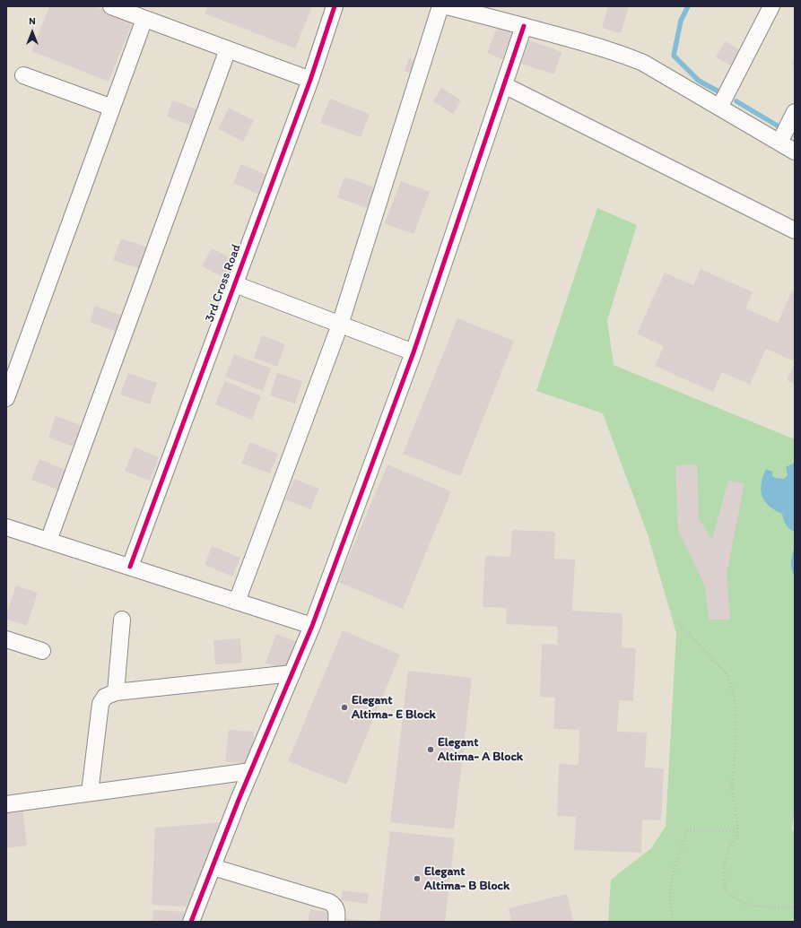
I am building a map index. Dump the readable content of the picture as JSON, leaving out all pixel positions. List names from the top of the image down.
{
  "streets": {
    "street": ["3rd Cross Road"]
  },
  "places": ["Elegant Altima- E Block", "Elegant Altima- A Block", "Elegant Altima- B Block"],
  "north": "top"
}
